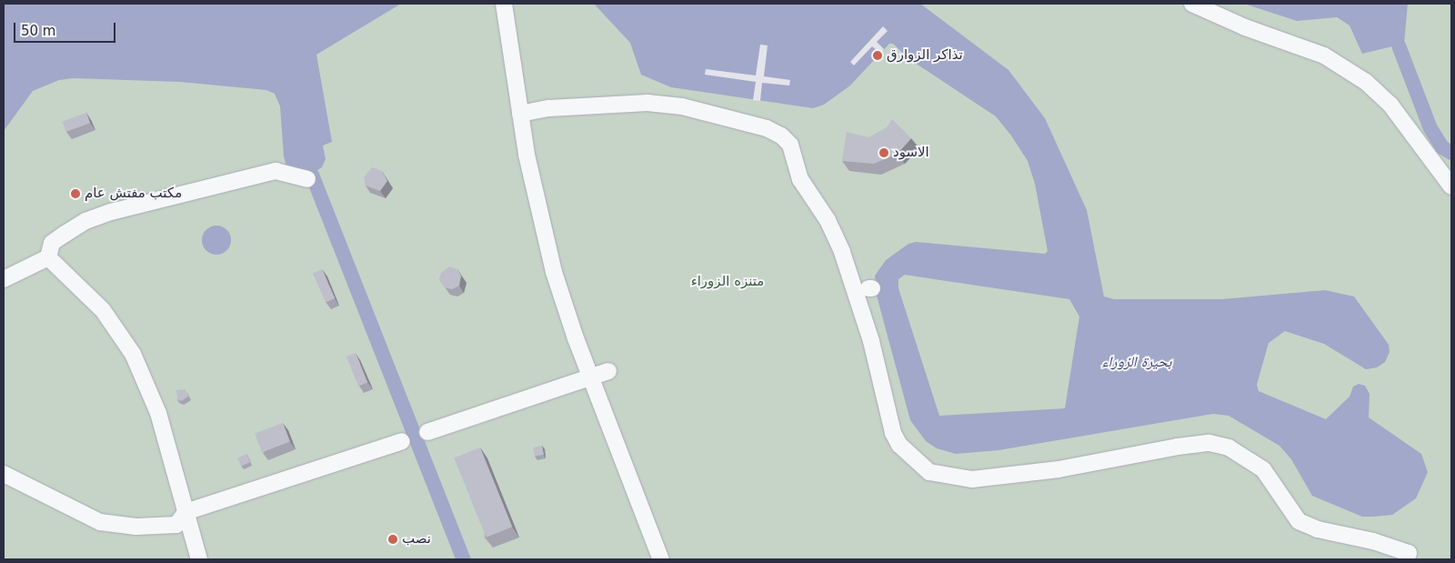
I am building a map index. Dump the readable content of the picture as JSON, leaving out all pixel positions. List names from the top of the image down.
{
  "water": ["بحيرة الزوراء"],
  "parks": ["متنزه الزوراء"],
  "places": [
    "تذاكر الزوارق",
    "الاسود",
    "مكتب مفتش عام",
    "نصب"
  ],
  "scale_bar": "50 m"
}
